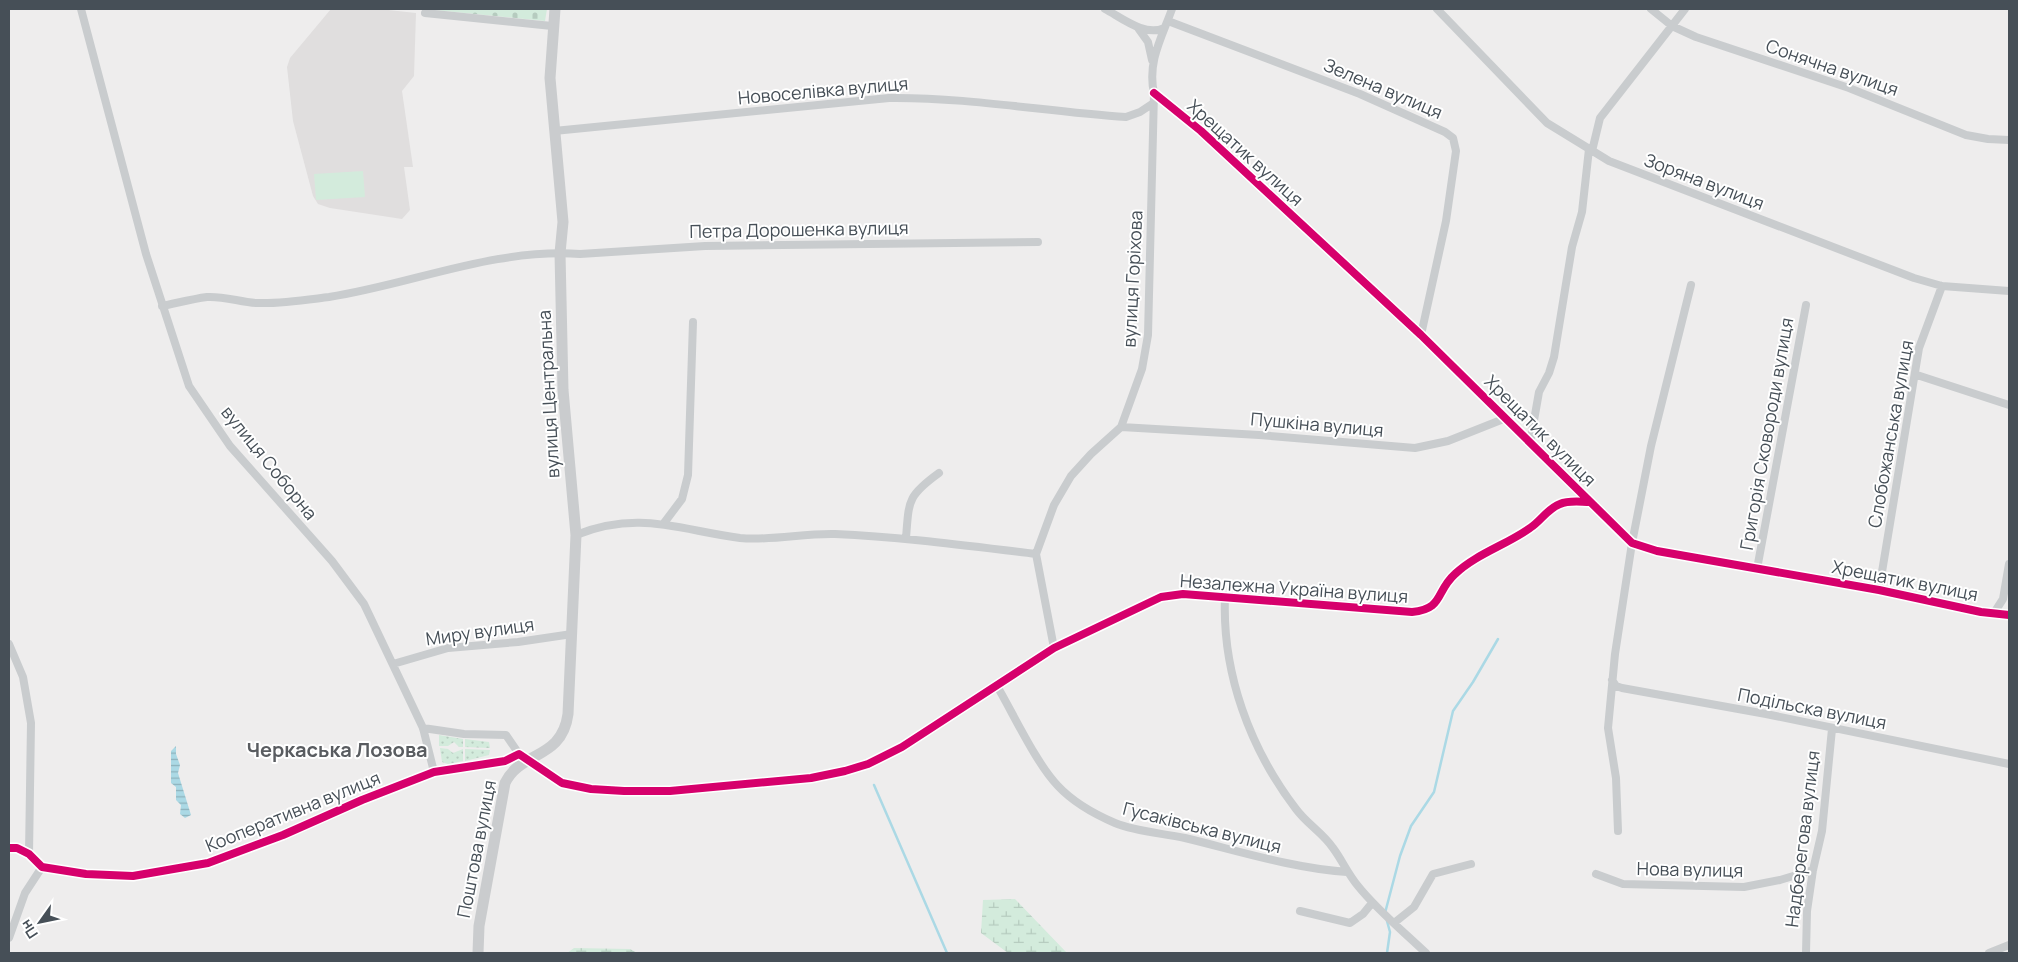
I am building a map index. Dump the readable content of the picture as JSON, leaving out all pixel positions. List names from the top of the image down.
{
  "streets": {
    "street": [
      "Сонячна вулиця",
      "Зелена вулиця",
      "Новоселівка вулиця",
      "Хрещатик вулиця",
      "Зоряна вулиця",
      "Петра Дорошенка вулиця",
      "вулиця Горіхова",
      "вулиця Центральна",
      "Пушкіна вулиця",
      "Григорія Сковороди вулиця",
      "Слобожанська вулиця",
      "вулиця Соборна",
      "Незалежна Україна вулиця",
      "Миру вулиця",
      "Подільска вулиця",
      "Кооперативна вулиця",
      "Гусаківська вулиця",
      "Надберегова вулиця",
      "Поштова вулиця",
      "Нова вулиця"
    ]
  },
  "crossings": [
    ["Зелена вулиця", "Хрещатик вулиця"],
    ["Зелена вулиця", "вулиця Горіхова"],
    ["Новоселівка вулиця", "вулиця Горіхова"],
    ["Новоселівка вулиця", "вулиця Центральна"],
    ["Хрещатик вулиця", "вулиця Горіхова"],
    ["Хрещатик вулиця", "Пушкіна вулиця"],
    ["Хрещатик вулиця", "Григорія Сковороди вулиця"],
    ["Хрещатик вулиця", "Слобожанська вулиця"],
    ["Хрещатик вулиця", "Незалежна Україна вулиця"],
    ["Зоряна вулиця", "Слобожанська вулиця"],
    ["Петра Дорошенка вулиця", "вулиця Центральна"],
    ["Петра Дорошенка вулиця", "вулиця Соборна"],
    ["вулиця Горіхова", "Пушкіна вулиця"],
    ["вулиця Центральна", "Незалежна Україна вулиця"],
    ["вулиця Центральна", "Миру вулиця"],
    ["вулиця Центральна", "Поштова вулиця"],
    ["вулиця Соборна", "Миру вулиця"],
    ["вулиця Соборна", "Кооперативна вулиця"],
    ["Незалежна Україна вулиця", "Гусаківська вулиця"],
    ["Незалежна Україна вулиця", "Поштова вулиця"],
    ["Подільска вулиця", "Надберегова вулиця"],
    ["Надберегова вулиця", "Нова вулиця"]
  ],
  "districts": ["Черкаська Лозова"],
  "north": "bottom left"
}
